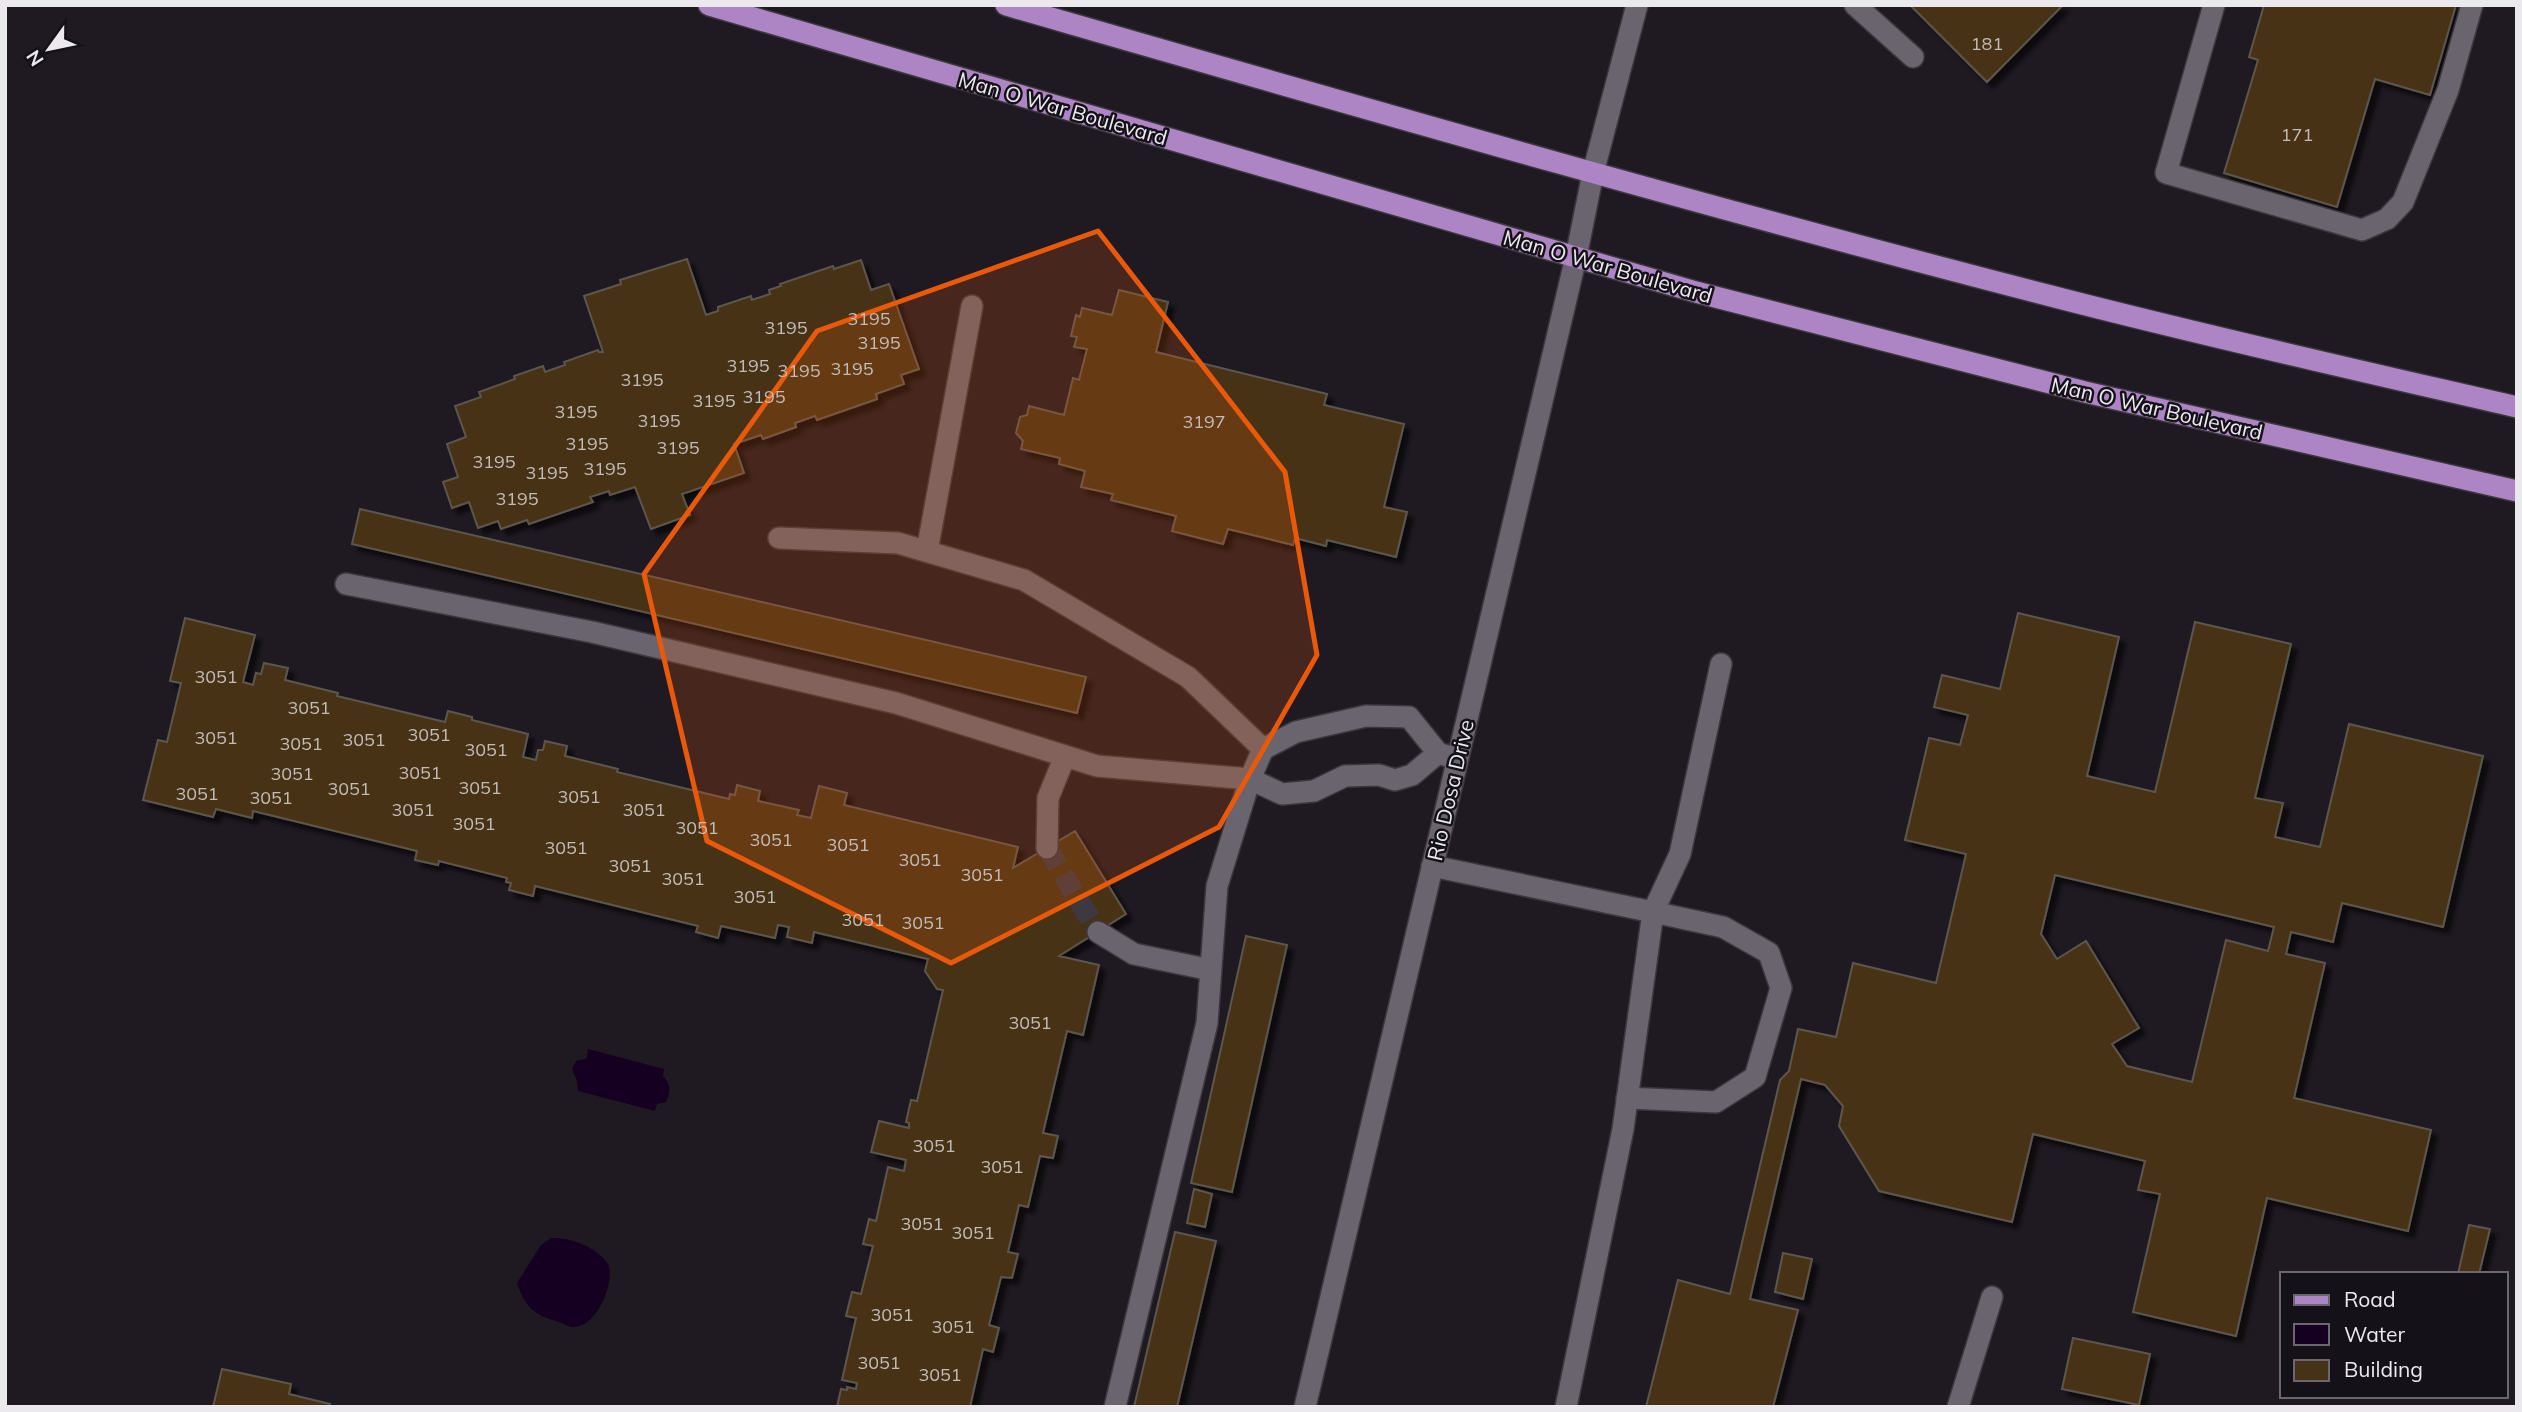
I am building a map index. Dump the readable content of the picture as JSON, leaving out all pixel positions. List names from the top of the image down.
{
  "streets": {
    "main road": ["Man O War Boulevard"],
    "street": ["Rio Dosa Drive"]
  },
  "crossings": [
    ["Man O War Boulevard", "Rio Dosa Drive"]
  ],
  "house_numbers": [
    "181",
    "171",
    "3195",
    "3195",
    "3195",
    "3195",
    "3195",
    "3195",
    "3195",
    "3195",
    "3195",
    "3195",
    "3195",
    "3197",
    "3195",
    "3195",
    "3195",
    "3195",
    "3195",
    "3195",
    "3051",
    "3051",
    "3051",
    "3051",
    "3051",
    "3051",
    "3051",
    "3051",
    "3051",
    "3051",
    "3051",
    "3051",
    "3051",
    "3051",
    "3051",
    "3051",
    "3051",
    "3051",
    "3051",
    "3051",
    "3051",
    "3051",
    "3051",
    "3051",
    "3051",
    "3051",
    "3051",
    "3051",
    "3051",
    "3051",
    "3051",
    "3051",
    "3051",
    "3051",
    "3051",
    "3051",
    "3051"
  ],
  "legend": ["Road", "Water", "Building"],
  "north": "bottom left"
}
